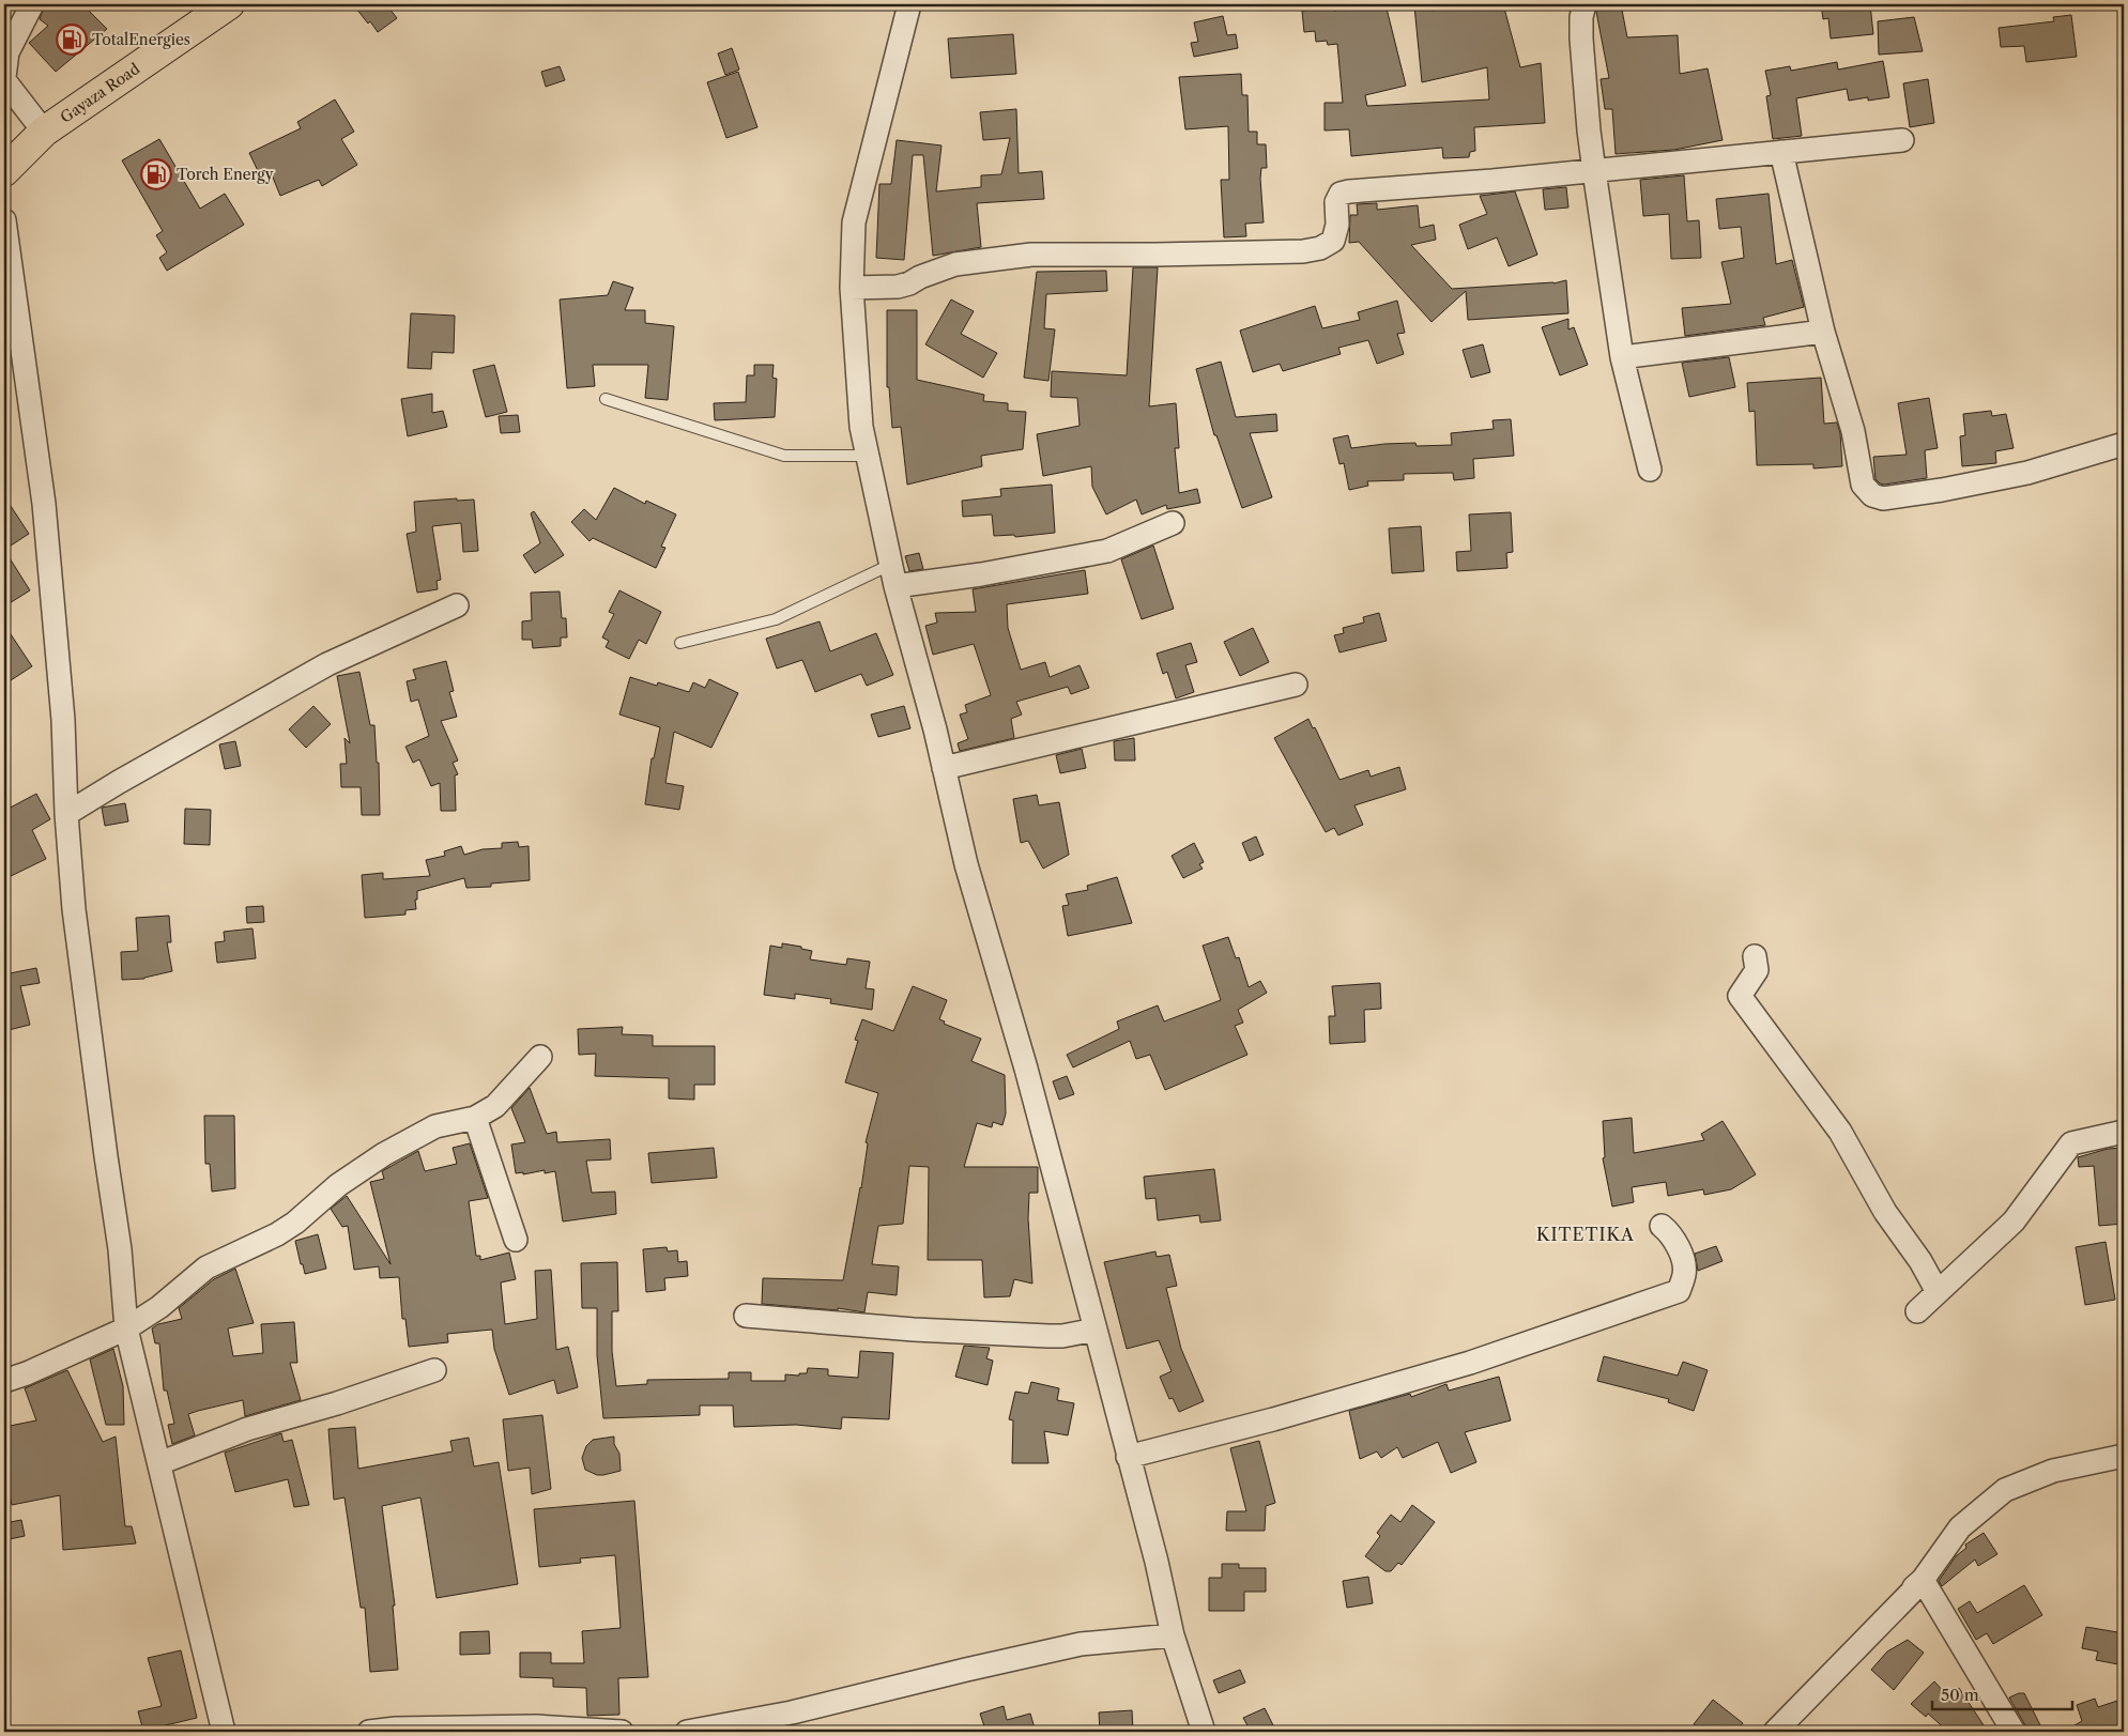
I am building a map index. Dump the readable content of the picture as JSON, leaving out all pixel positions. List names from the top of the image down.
{
  "streets": {
    "main road": ["Gayaza Road"]
  },
  "districts": ["KITETIKA"],
  "places": {
    "fuel station": ["TotalEnergies", "Torch Energy"]
  },
  "scale_bar": "50 m"
}
